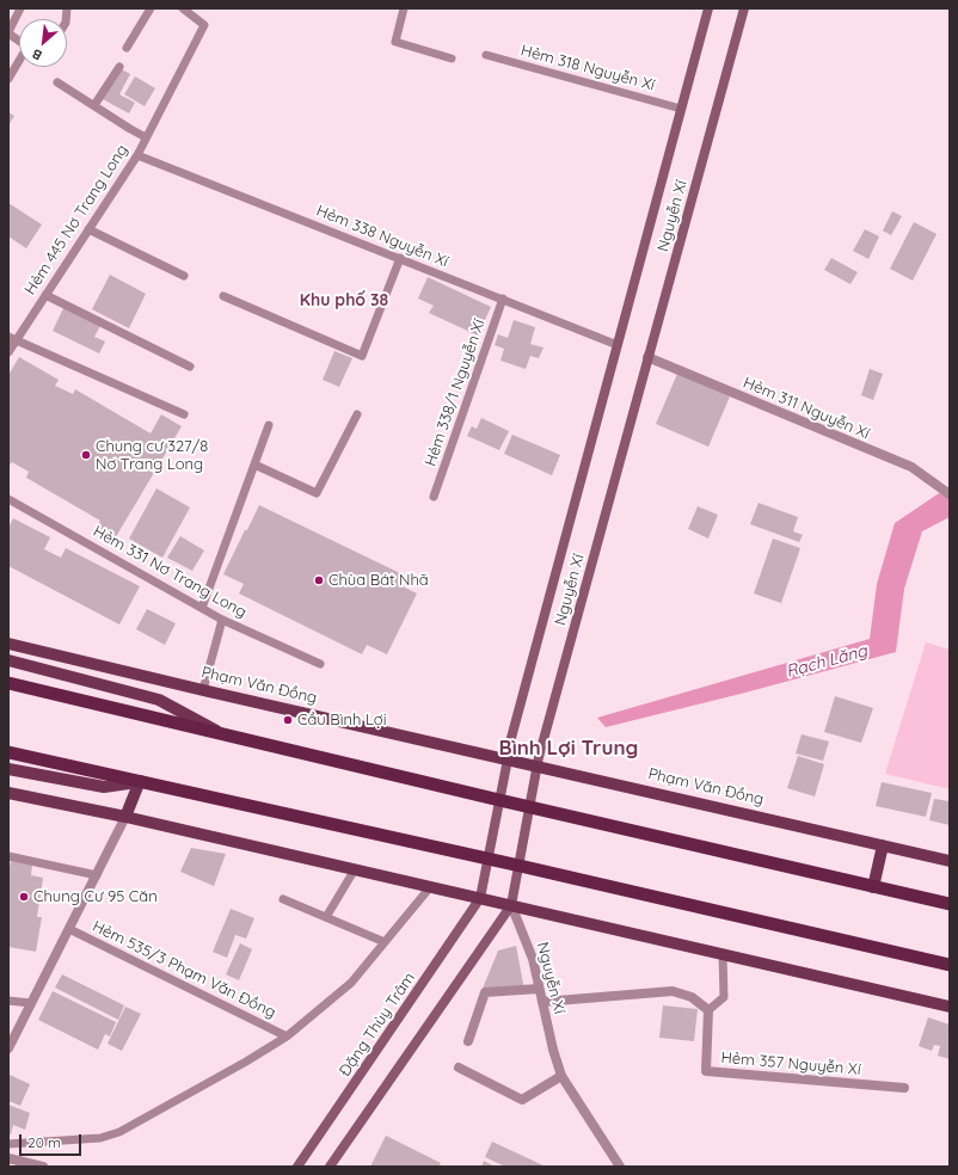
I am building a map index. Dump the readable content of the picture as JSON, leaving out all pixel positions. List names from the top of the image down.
{
  "streets": {
    "main road": ["Nguyễn Xí", "Phạm Văn Đồng", "Đặng Thùy Trâm"],
    "street": ["Hẻm 311 Nguyễn Xí", "Hẻm 357 Nguyễn Xí"],
    "lane": [
      "Hẻm 318 Nguyễn Xí",
      "Hẻm 445 Nơ Trang Long",
      "Hẻm 338 Nguyễn Xí",
      "Hẻm 338/1 Nguyễn Xí",
      "Hẻm 331 Nơ Trang Long",
      "Hẻm 535/3 Phạm Văn Đồng"
    ]
  },
  "crossings": [
    ["Hẻm 318 Nguyễn Xí", "Nguyễn Xí"],
    ["Nguyễn Xí", "Hẻm 338 Nguyễn Xí"],
    ["Nguyễn Xí", "Hẻm 311 Nguyễn Xí"],
    ["Nguyễn Xí", "Phạm Văn Đồng"],
    ["Nguyễn Xí", "Đặng Thùy Trâm"],
    ["Hẻm 445 Nơ Trang Long", "Hẻm 338 Nguyễn Xí"],
    ["Hẻm 338 Nguyễn Xí", "Hẻm 338/1 Nguyễn Xí"]
  ],
  "districts": ["Khu phố 38", "Bình Lợi Trung"],
  "water": ["Rạch Lăng"],
  "places": [
    "Chung cư 327/8 Nơ Trang Long",
    "Chùa Bát Nhã",
    "Cầu Bình Lợi",
    "Chung Cư 95 Căn"
  ],
  "scale_bar": "20 m",
  "north": "bottom left"
}
